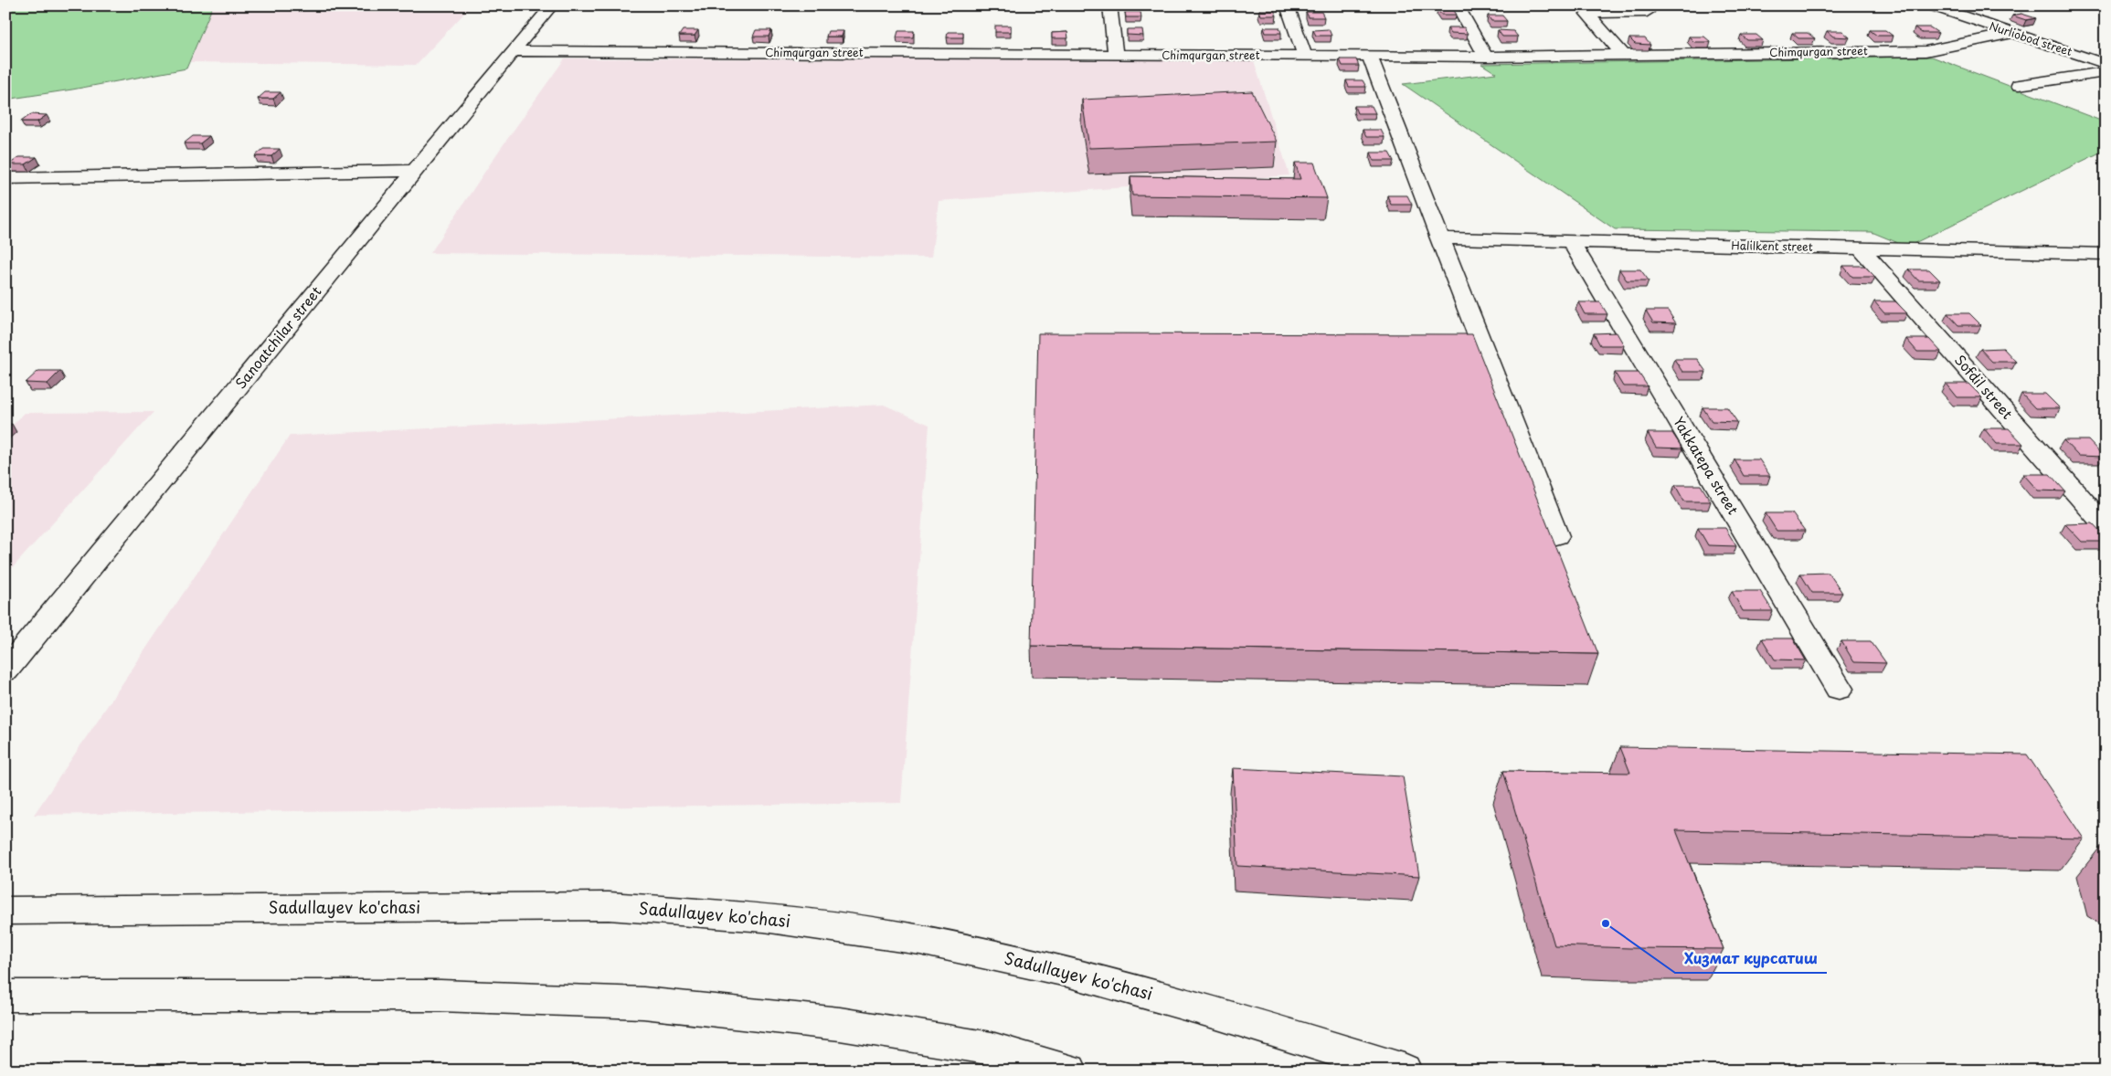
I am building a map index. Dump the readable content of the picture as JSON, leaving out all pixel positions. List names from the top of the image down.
{
  "streets": {
    "street": [
      "Nurliobod street",
      "Chimqurgan street",
      "Halilkent street",
      "Sanoatchilar street",
      "Sofdil street",
      "Yakkatepa street",
      "Sadullayev ko'chasi"
    ]
  },
  "crossings": [
    ["Nurliobod street", "Chimqurgan street"],
    ["Chimqurgan street", "Sanoatchilar street"],
    ["Halilkent street", "Sofdil street"],
    ["Halilkent street", "Yakkatepa street"]
  ],
  "places": ["Хизмат курсатиш"]
}
